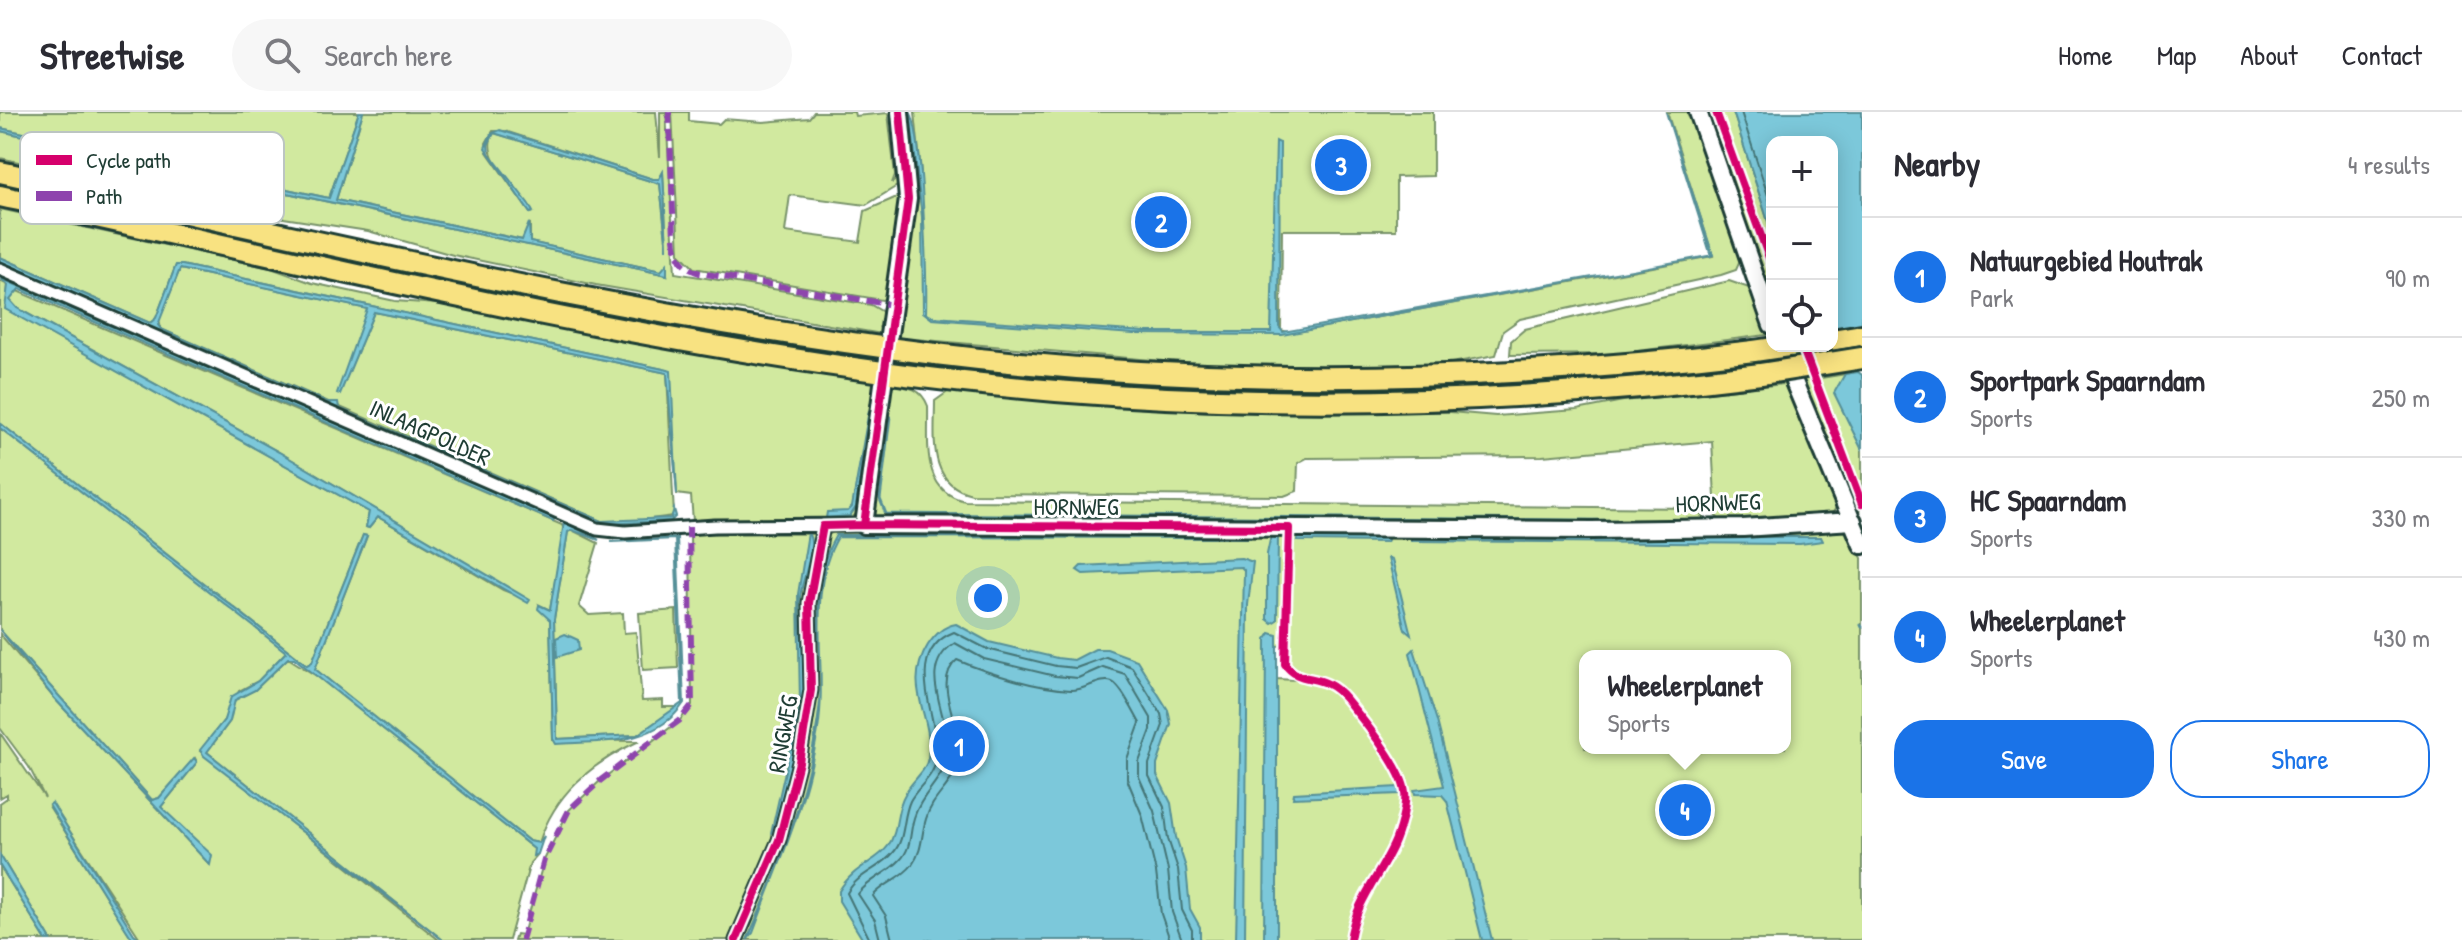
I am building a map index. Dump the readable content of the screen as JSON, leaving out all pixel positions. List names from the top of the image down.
{
  "streets": {
    "street": ["INLAAGPOLDER", "HORNWEG", "RINGWEG"]
  },
  "crossings": [
    ["INLAAGPOLDER", "HORNWEG"],
    ["INLAAGPOLDER", "RINGWEG"]
  ],
  "legend": ["Cycle path", "Path"],
  "page": {
    "header": "Streetwise",
    "search": "Search here",
    "nav": [
      "Home",
      "Map",
      "About",
      "Contact"
    ],
    "heading": ["Nearby", "4 results"],
    "pins": [
      "3",
      "2",
      "1",
      "4"
    ],
    "map_buttons": ["+", "−"],
    "list": [
      {
        "mark": "1",
        "name": "Natuurgebied Houtrak",
        "note": "Park",
        "value": "90 m"
      },
      {
        "mark": "2",
        "name": "Sportpark Spaarndam",
        "note": "Sports",
        "value": "250 m"
      },
      {
        "mark": "3",
        "name": "HC Spaarndam",
        "note": "Sports",
        "value": "330 m"
      },
      {
        "mark": "4",
        "name": "Wheelerplanet",
        "note": "Sports",
        "value": "430 m"
      }
    ],
    "popup": ["Wheelerplanet", "Sports"],
    "buttons": ["Save", "Share"]
  }
}
